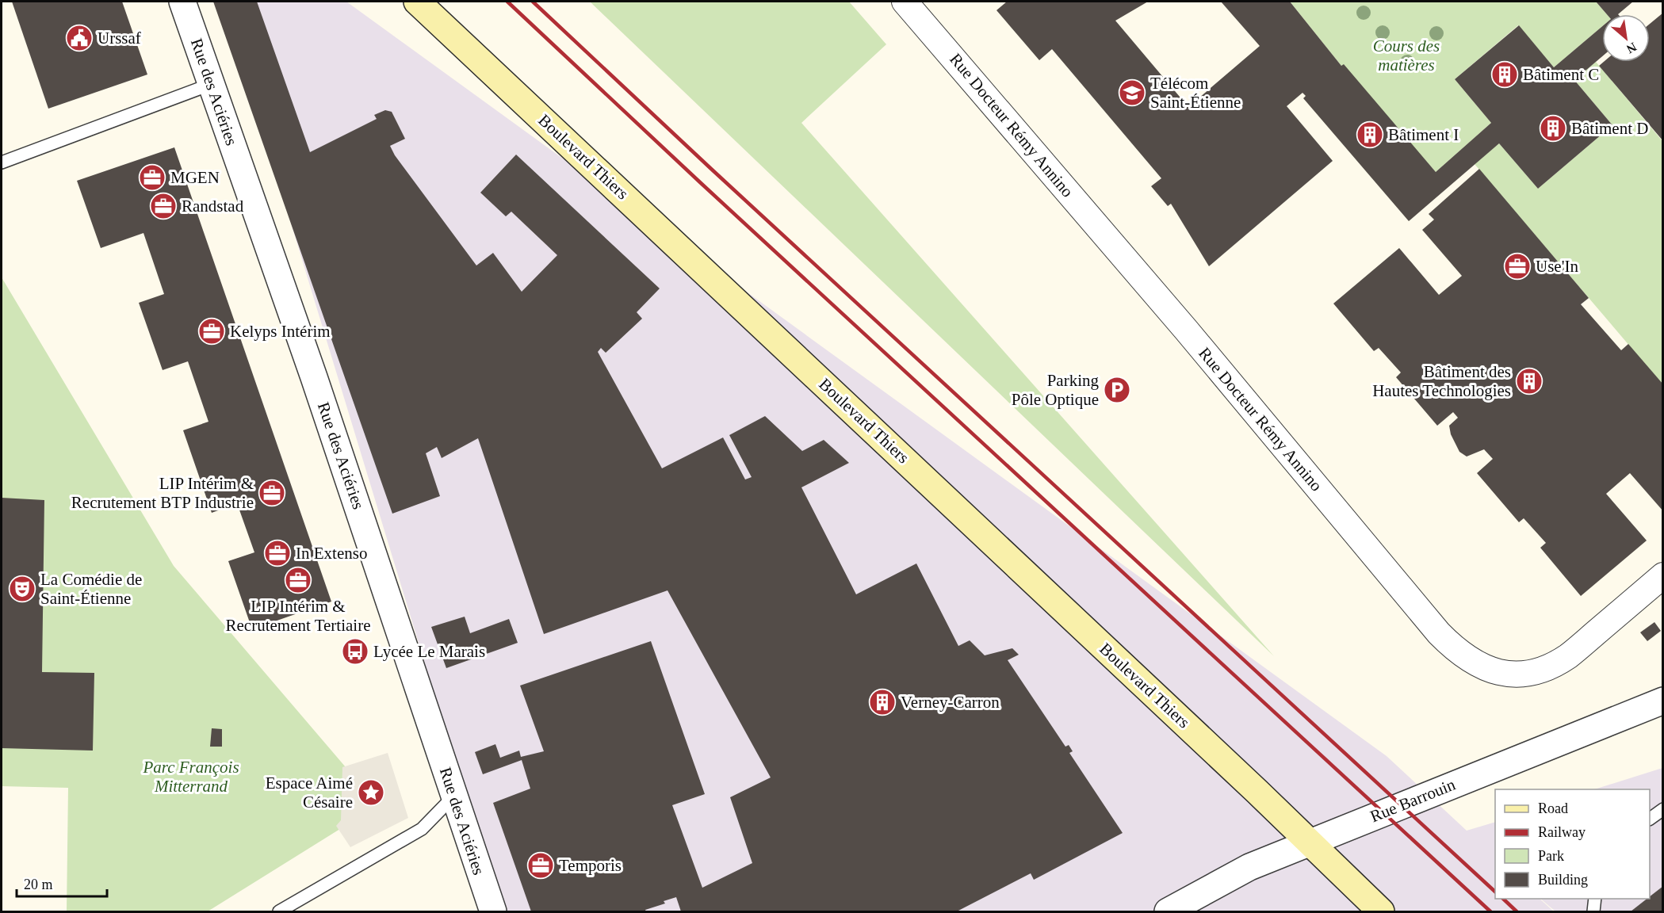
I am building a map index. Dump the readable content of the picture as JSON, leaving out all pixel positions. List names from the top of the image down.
{
  "streets": {
    "main road": ["Boulevard Thiers"],
    "street": ["Rue des Aciéries", "Rue Docteur Rémy Annino", "Rue Barrouin"]
  },
  "crossings": [
    ["Boulevard Thiers", "Rue Barrouin"]
  ],
  "parks": ["Cours des matières", "Parc François Mitterrand"],
  "places": {
    "public building": ["Urssaf"],
    "building": [
      "Bâtiment C",
      "Bâtiment D",
      "Bâtiment I",
      "Bâtiment des Hautes Technologies",
      "Verney-Carron"
    ],
    "school or university": ["Télécom Saint-Étienne"],
    "office": [
      "MGEN",
      "Randstad",
      "Use'In",
      "Kelyps Intérim",
      "LIP Intérim & Recrutement BTP Industrie",
      "In Extenso",
      "LIP Intérim & Recrutement Tertiaire",
      "Temporis"
    ],
    "parking": ["Parking Pôle Optique"],
    "theatre": ["La Comédie de Saint-Étienne"],
    "bus stop": ["Lycée Le Marais"],
    "place": ["Espace Aimé Césaire"]
  },
  "legend": [
    "Road",
    "Railway",
    "Park",
    "Building"
  ],
  "scale_bar": "20 m",
  "north": "bottom right"
}
